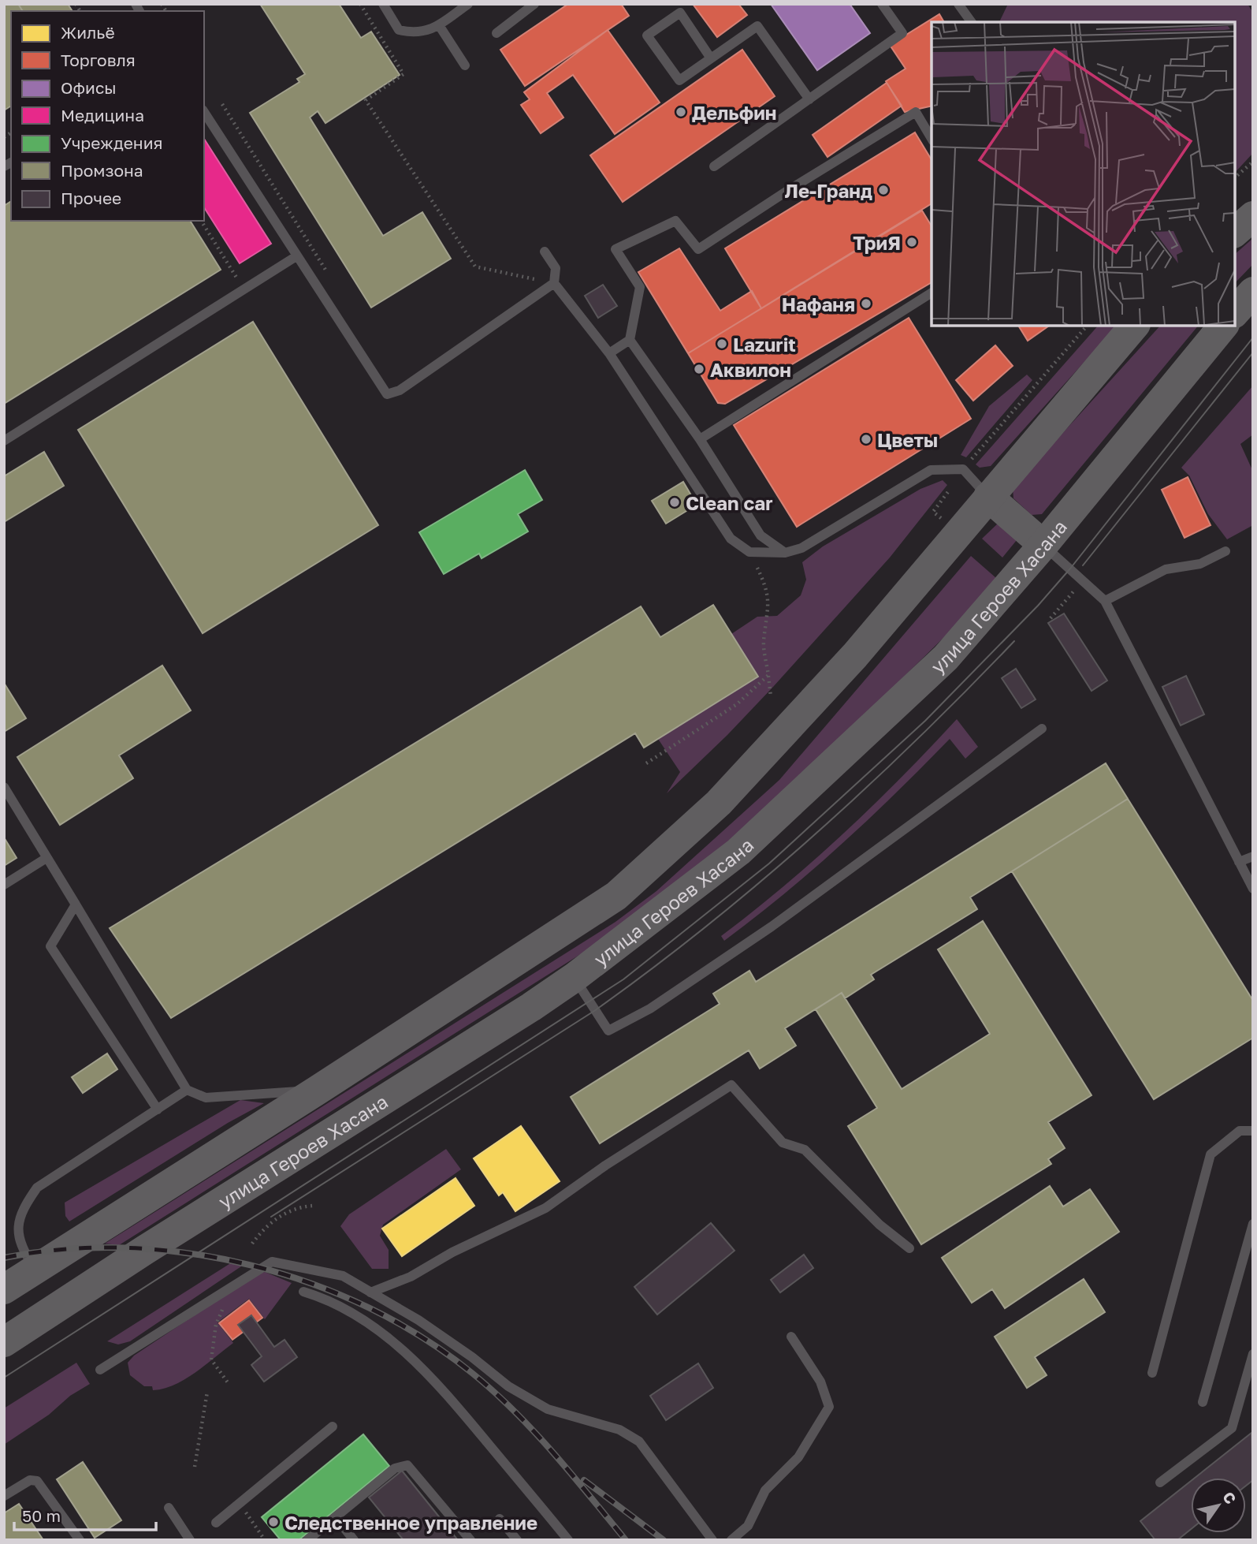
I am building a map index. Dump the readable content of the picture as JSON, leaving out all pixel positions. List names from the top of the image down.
{
  "streets": {
    "main road": ["улица Героев Хасана"]
  },
  "places": [
    "Дельфин",
    "Ле-Гранд",
    "ТриЯ",
    "Нафаня",
    "Lazurit",
    "Аквилон",
    "Цветы",
    "Clean car",
    "Следственное управление"
  ],
  "legend": [
    "Жильё",
    "Торговля",
    "Офисы",
    "Медицина",
    "Учреждения",
    "Промзона",
    "Прочее"
  ],
  "scale_bar": "50 m",
  "north": "top right"
}
